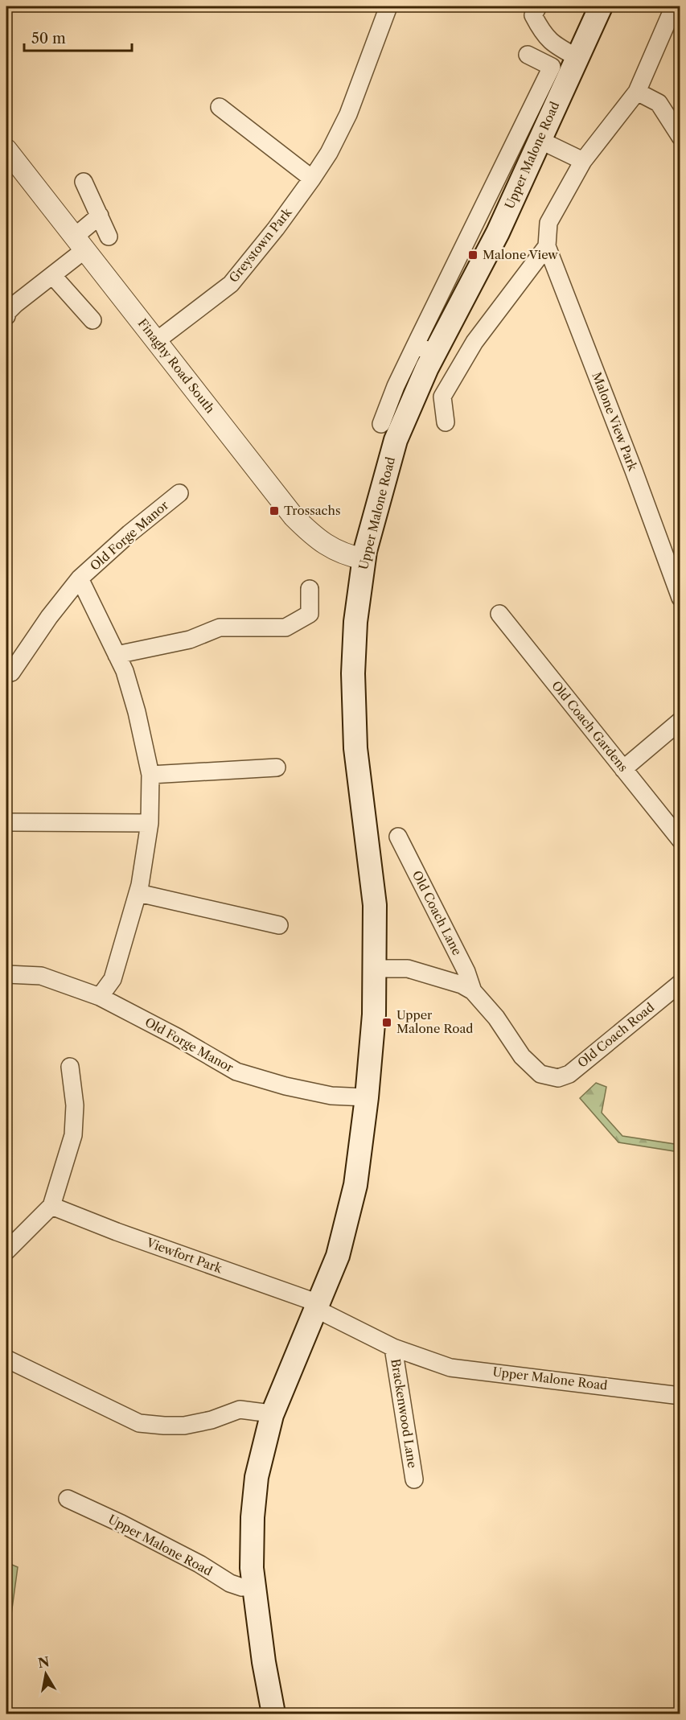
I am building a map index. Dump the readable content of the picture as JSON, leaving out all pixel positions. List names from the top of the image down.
{
  "streets": {
    "main road": ["Upper Malone Road"],
    "street": [
      "Greystown Park",
      "Finaghy Road South",
      "Malone View Park",
      "Old Forge Manor",
      "Old Coach Gardens",
      "Old Coach Lane",
      "Old Coach Road",
      "Viewfort Park",
      "Brackenwood Lane"
    ]
  },
  "crossings": [
    ["Upper Malone Road", "Finaghy Road South"],
    ["Upper Malone Road", "Old Forge Manor"],
    ["Upper Malone Road", "Old Coach Lane"],
    ["Upper Malone Road", "Viewfort Park"],
    ["Upper Malone Road", "Brackenwood Lane"],
    ["Greystown Park", "Finaghy Road South"],
    ["Old Coach Lane", "Old Coach Road"]
  ],
  "places": {
    "transit": ["Malone View", "Trossachs", "Upper Malone Road"]
  },
  "scale_bar": "50 m",
  "north": "top"
}
